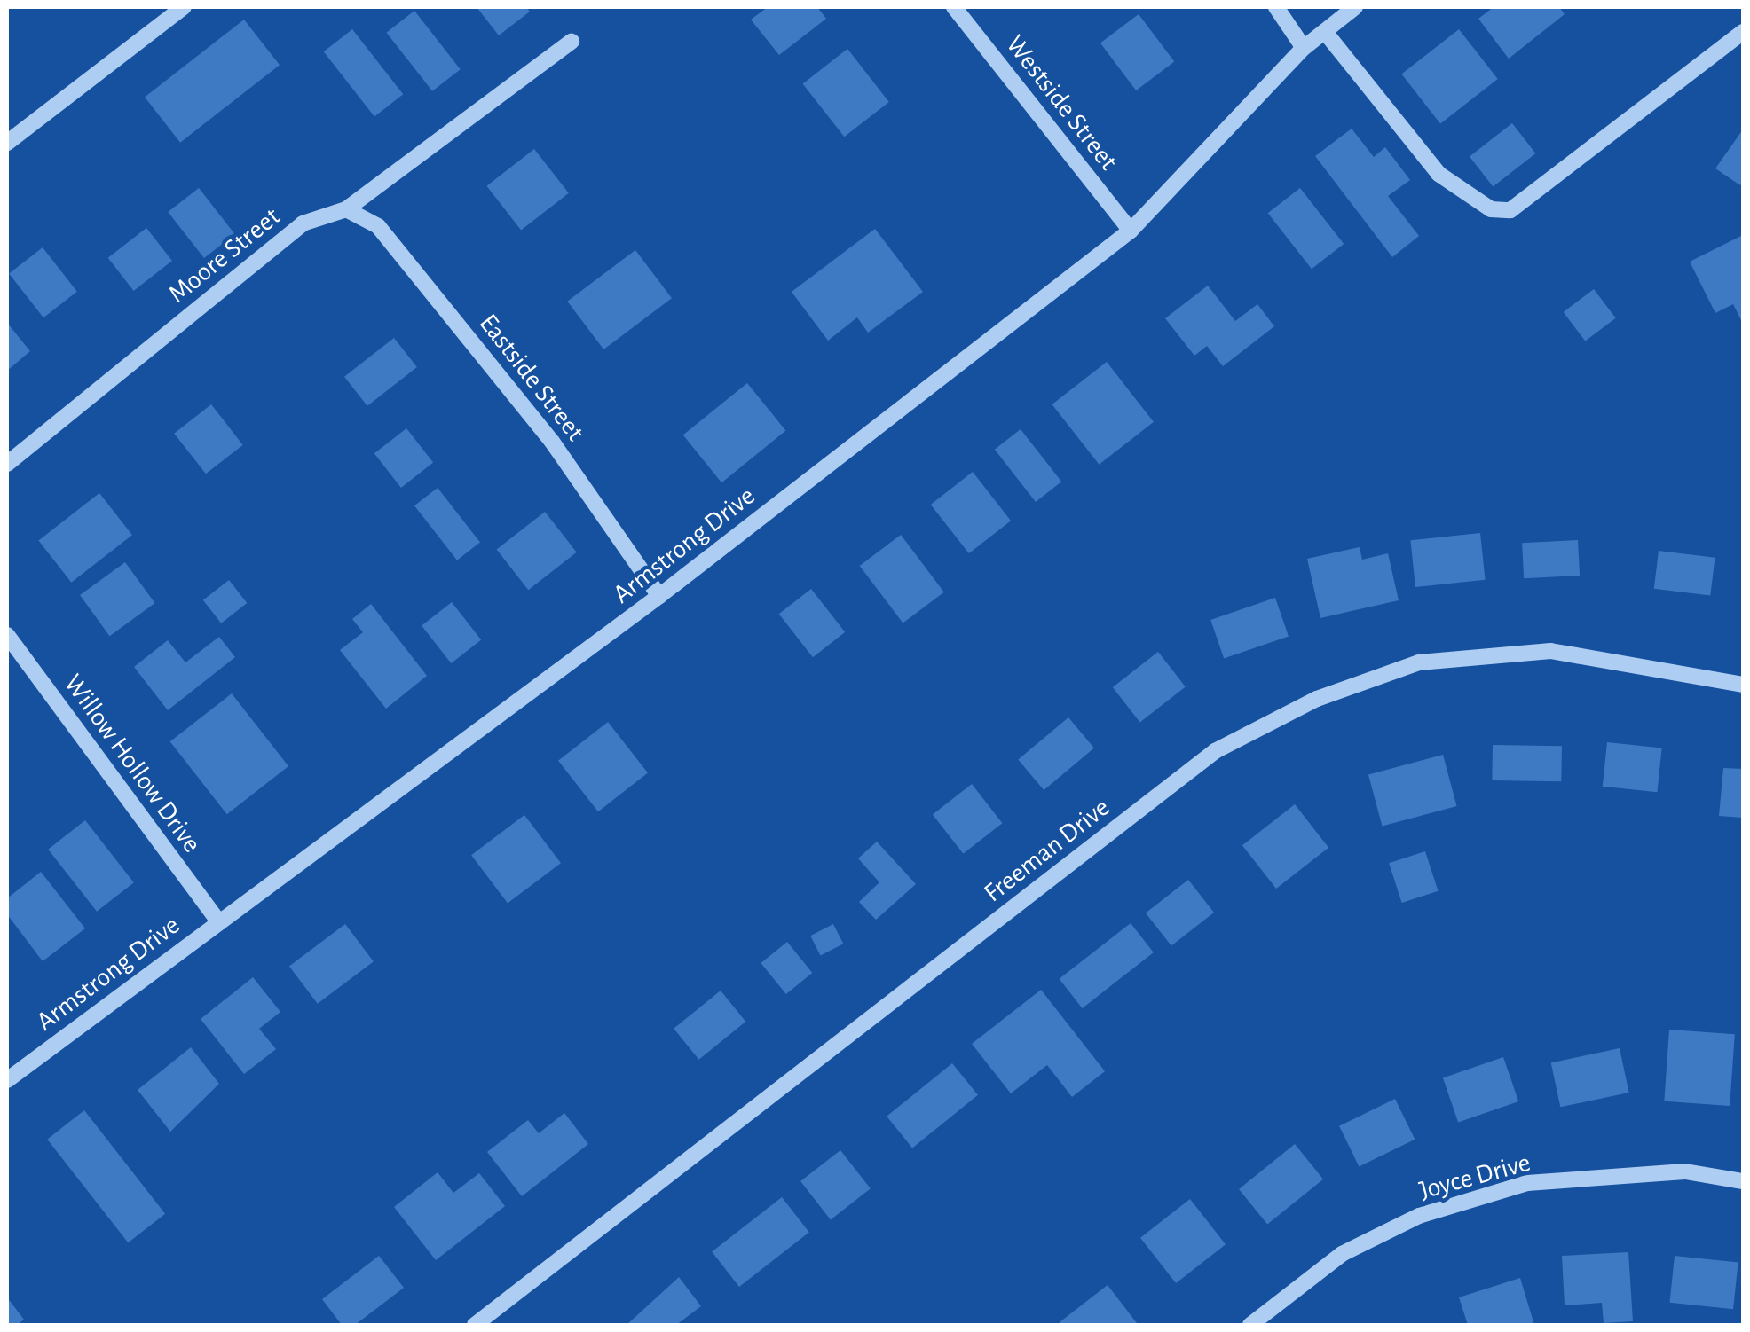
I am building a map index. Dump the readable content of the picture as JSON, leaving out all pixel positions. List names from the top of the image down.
{
  "streets": {
    "street": [
      "Westside Street",
      "Moore Street",
      "Eastside Street",
      "Armstrong Drive",
      "Willow Hollow Drive",
      "Freeman Drive",
      "Joyce Drive"
    ]
  },
  "crossings": [
    ["Westside Street", "Armstrong Drive"],
    ["Moore Street", "Eastside Street"],
    ["Eastside Street", "Armstrong Drive"],
    ["Armstrong Drive", "Willow Hollow Drive"]
  ]
}
